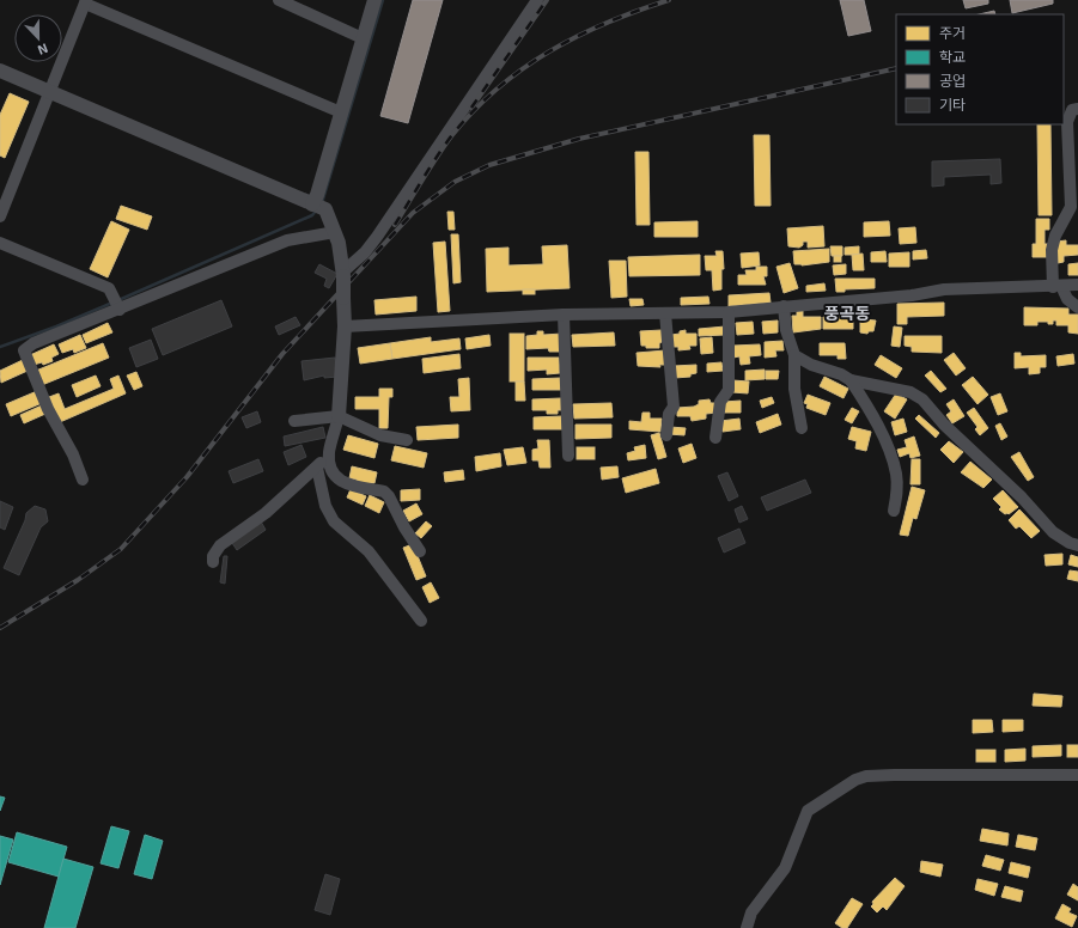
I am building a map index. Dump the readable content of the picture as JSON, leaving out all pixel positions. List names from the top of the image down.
{
  "districts": ["풍곡동"],
  "legend": [
    "주거",
    "학교",
    "공업",
    "기타"
  ],
  "north": "bottom"
}
